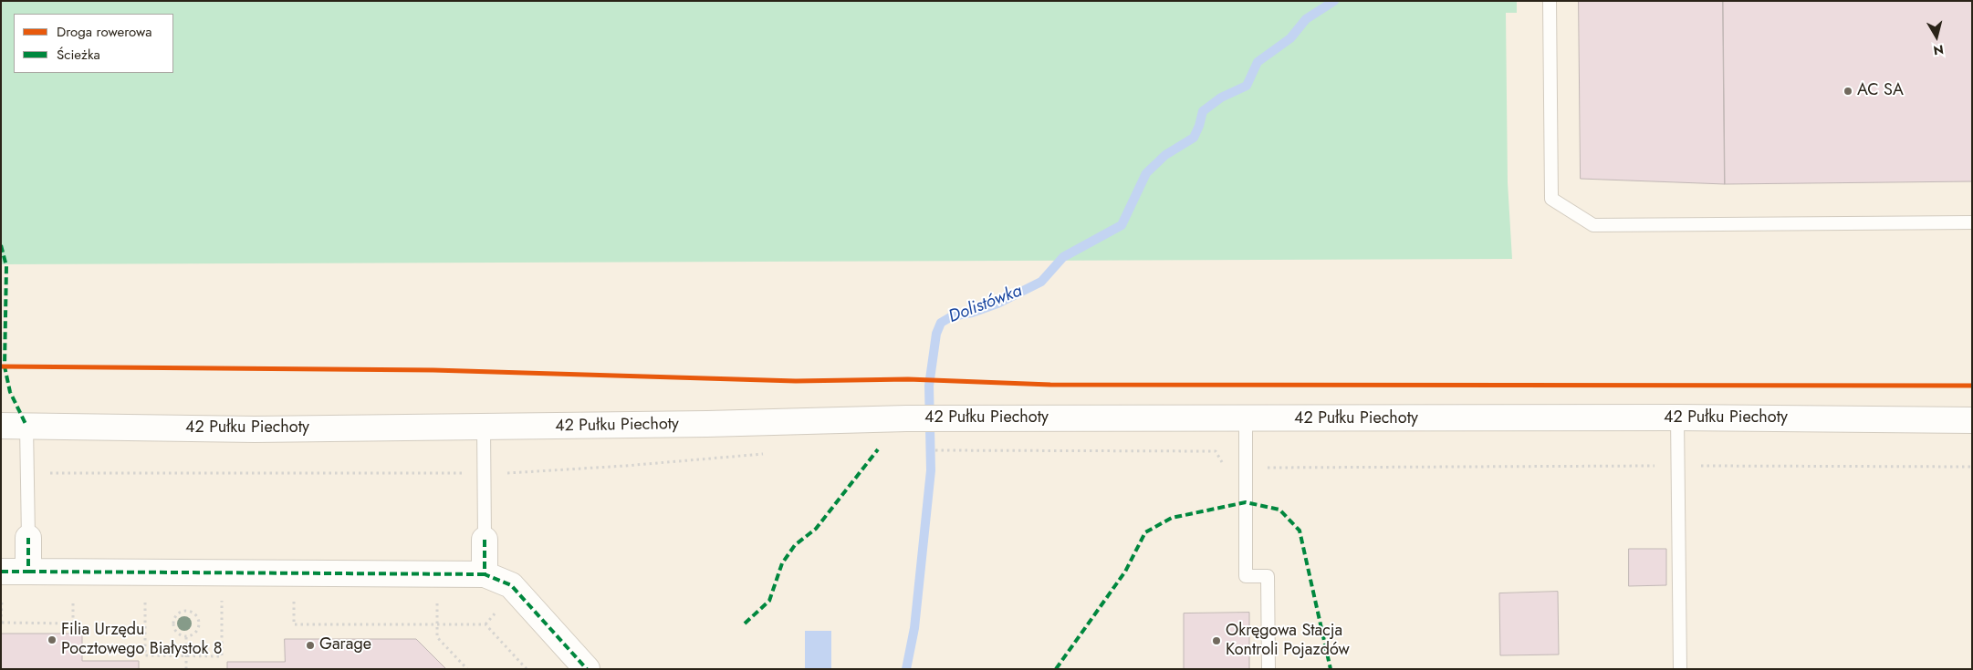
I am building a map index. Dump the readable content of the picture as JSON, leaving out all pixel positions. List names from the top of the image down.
{
  "streets": {
    "street": ["42 Pułku Piechoty"]
  },
  "water": ["Dolistówka"],
  "places": [
    "AC SA",
    "Filia Urzędu Pocztowego Białystok 8",
    "Okręgowa Stacja Kontroli Pojazdów",
    "Garage"
  ],
  "legend": ["Droga rowerowa", "Ścieżka"],
  "north": "bottom"
}
